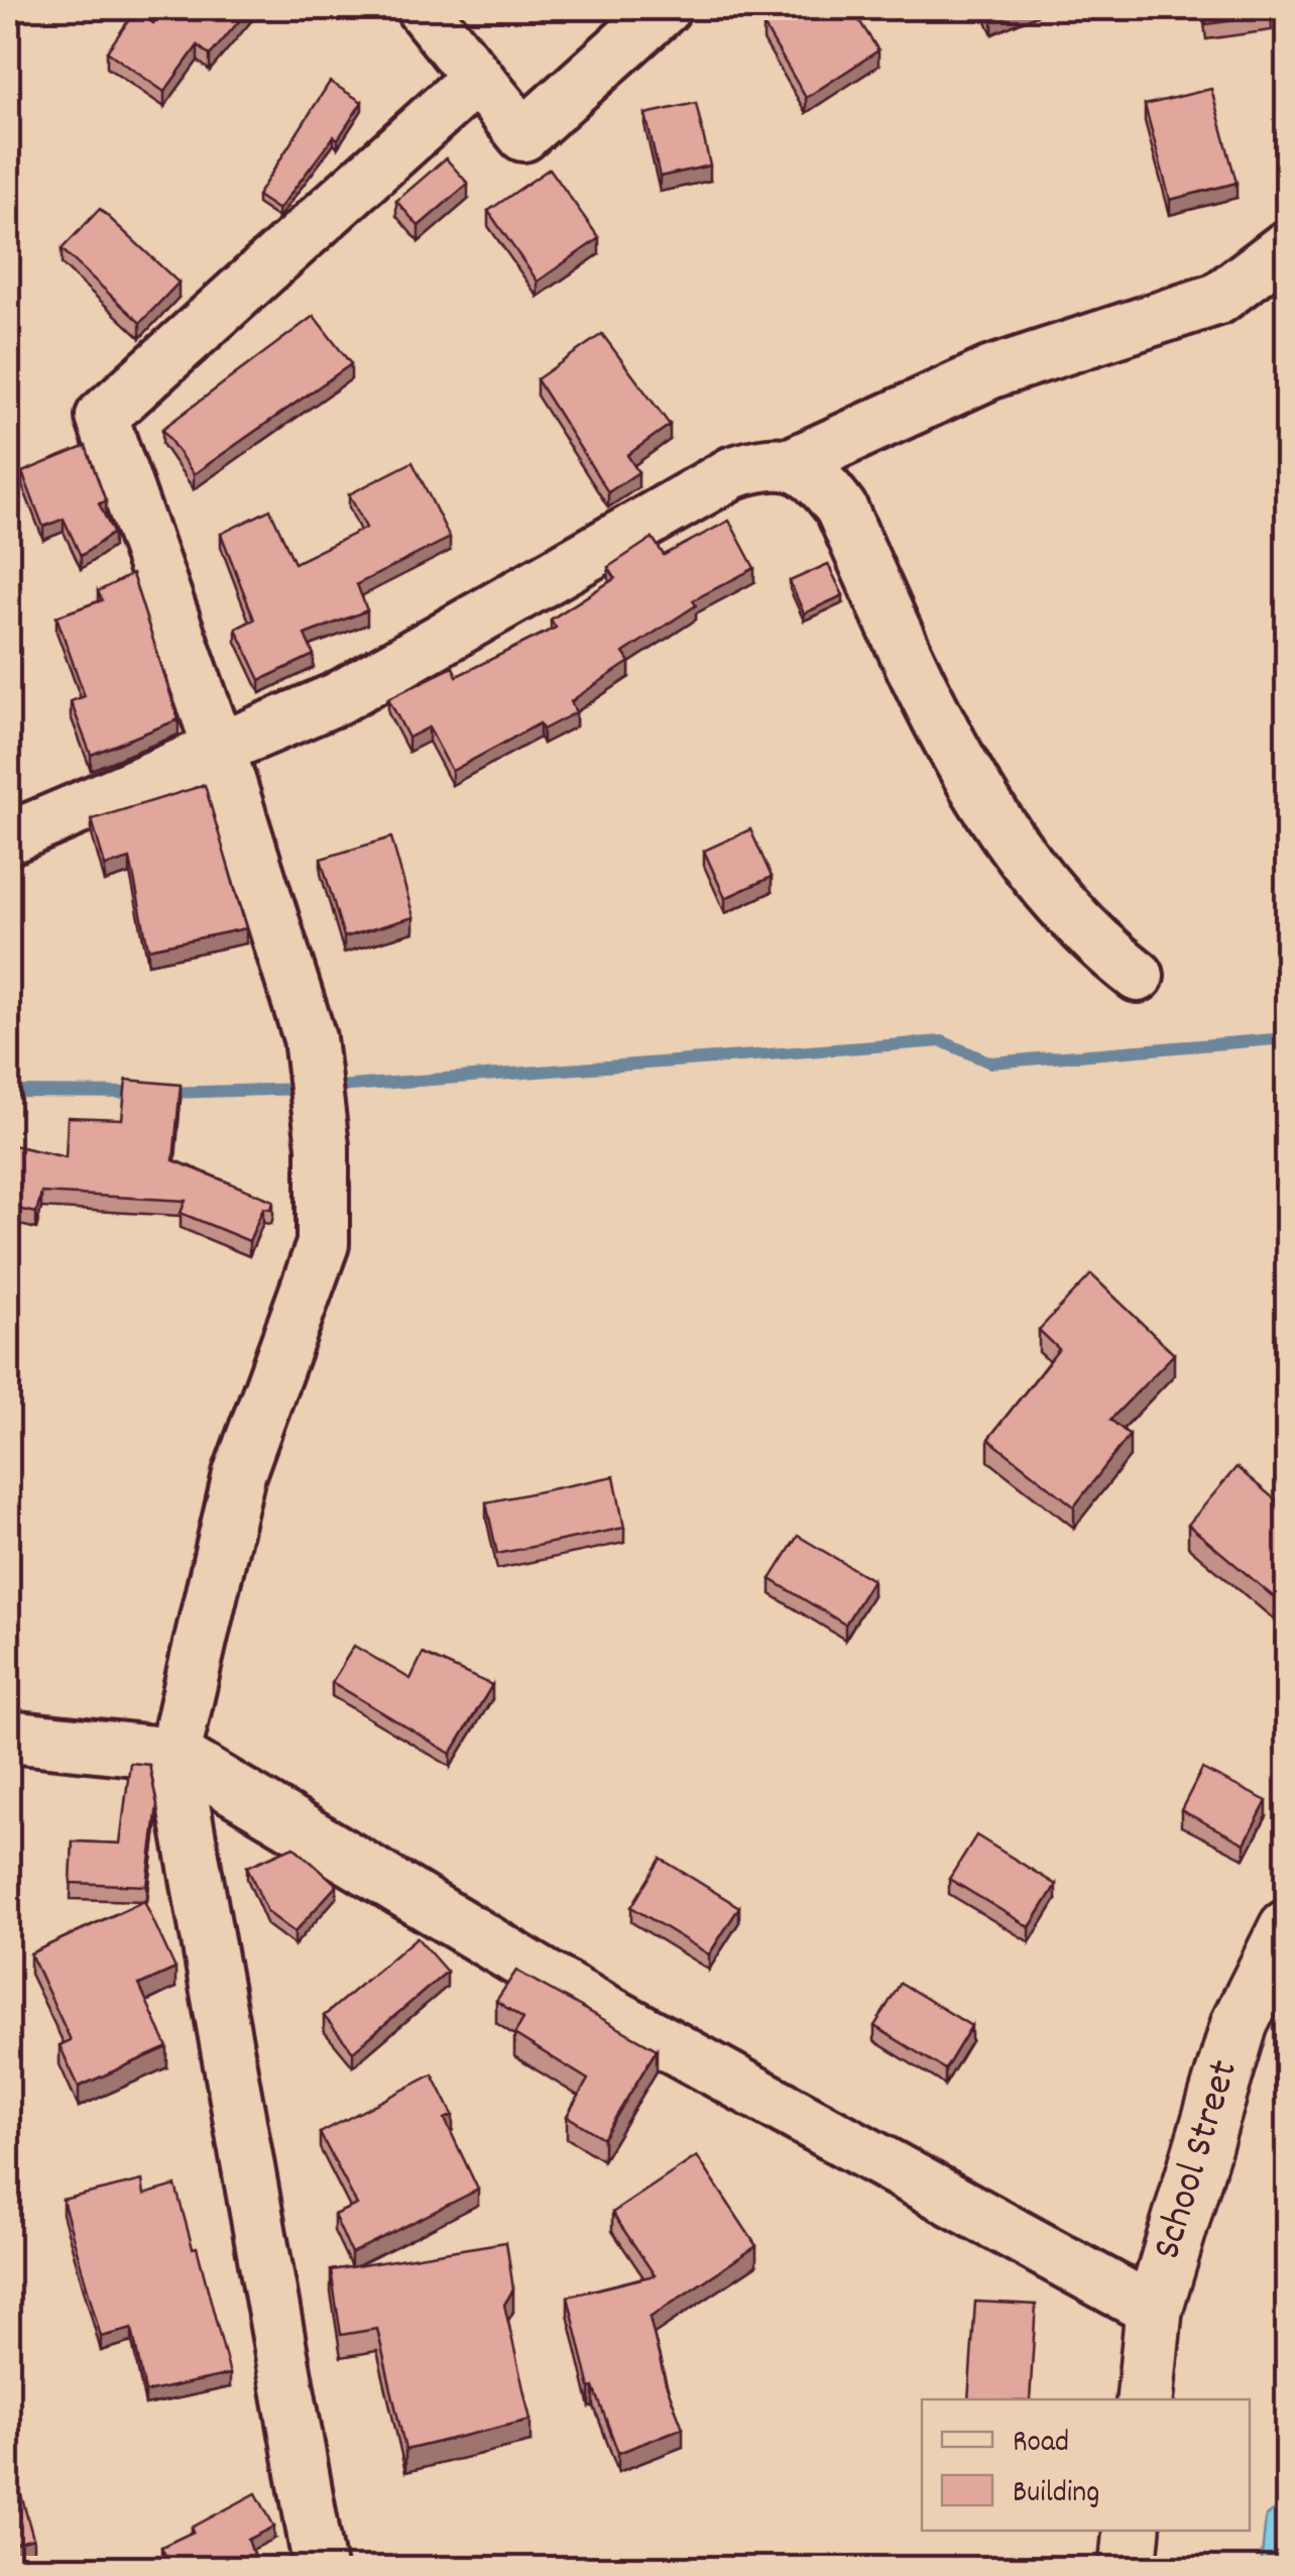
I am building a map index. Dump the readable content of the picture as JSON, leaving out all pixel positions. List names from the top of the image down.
{
  "streets": {
    "street": ["School Street"]
  },
  "legend": ["Road", "Building"]
}
